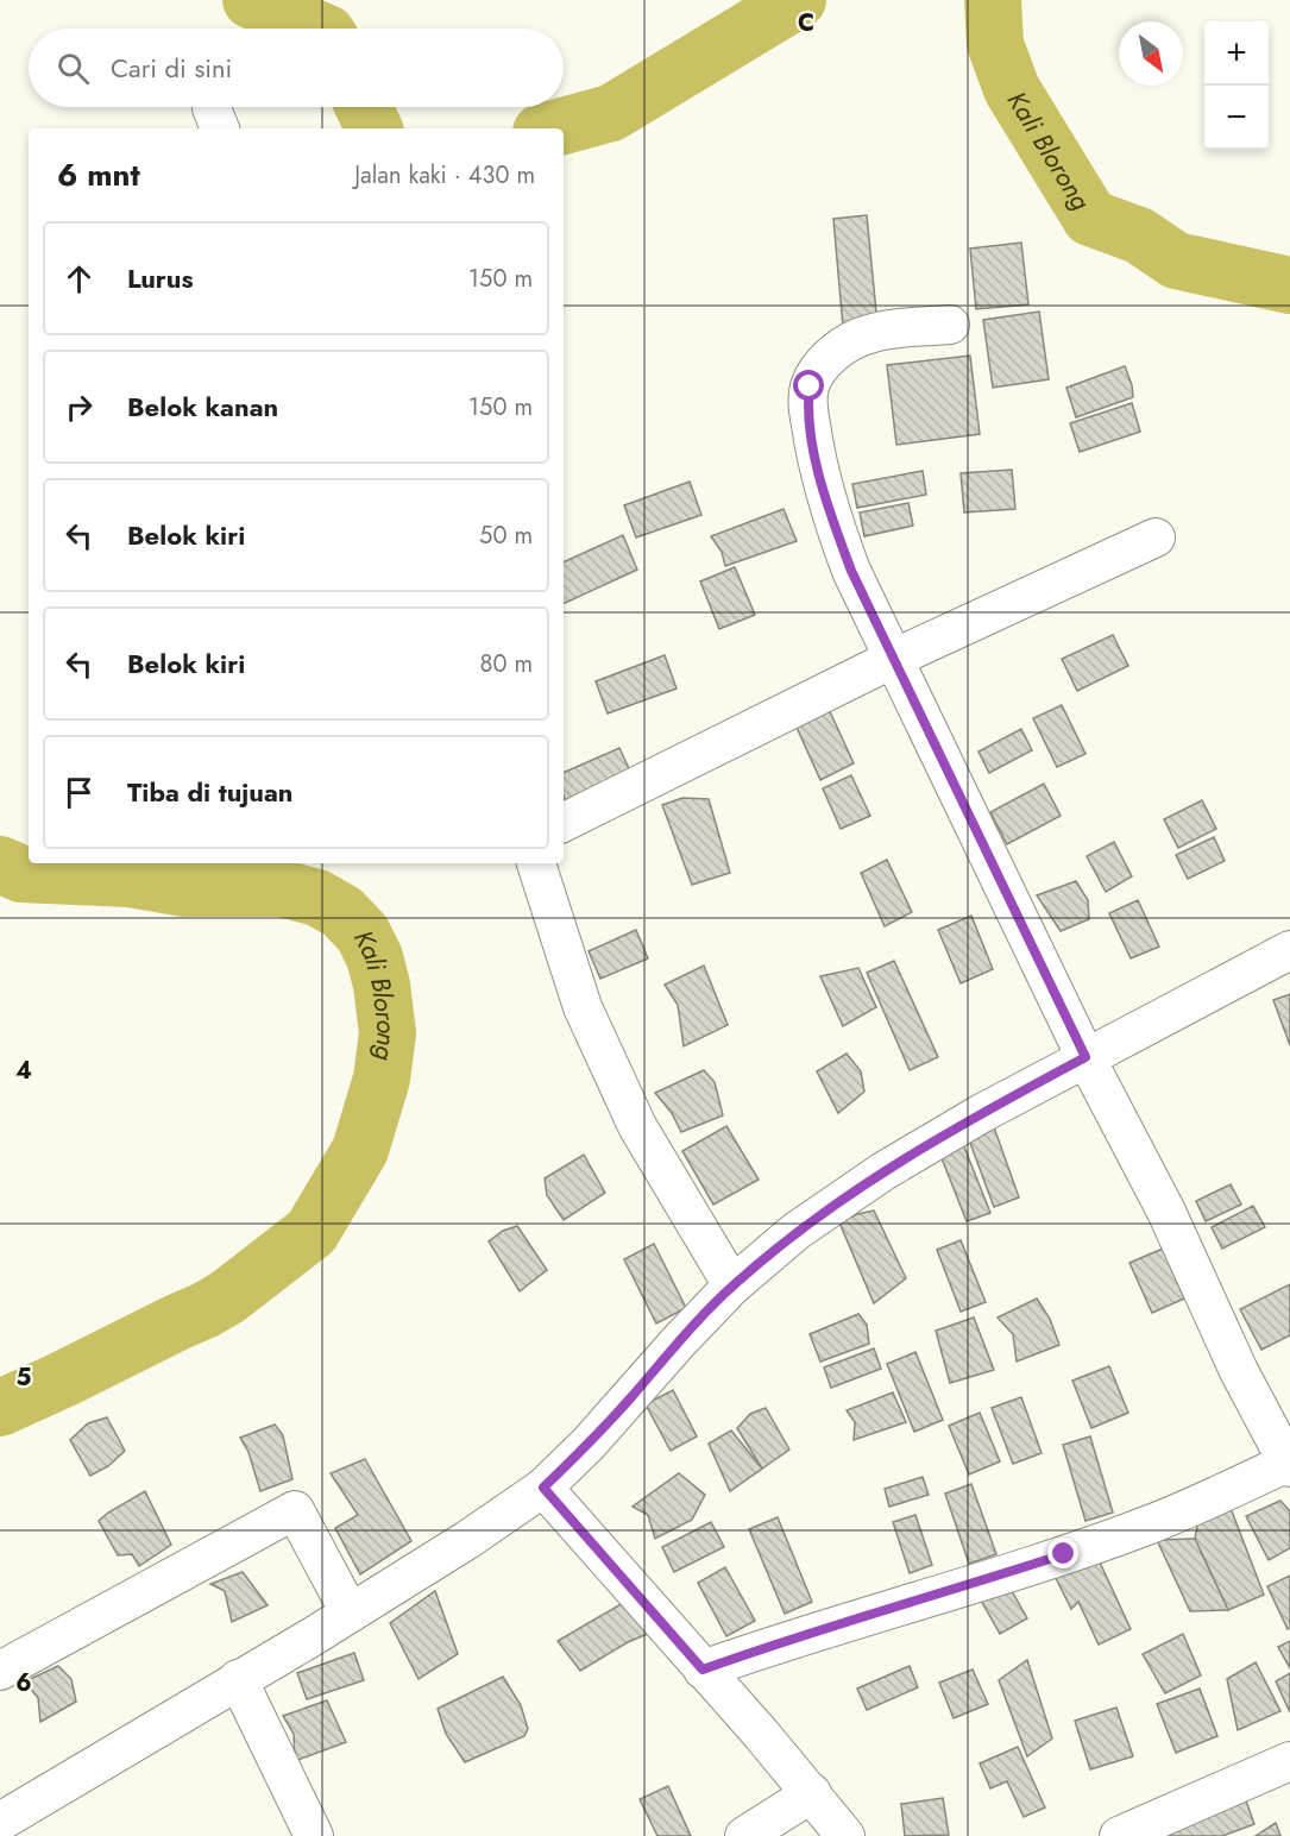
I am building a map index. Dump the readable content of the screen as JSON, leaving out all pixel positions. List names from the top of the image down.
{
  "water": ["Kali Blorong"],
  "north": "bottom right",
  "page": {
    "map_buttons": ["+", "−"],
    "search": "Cari di sini",
    "heading": ["6 mnt", "Jalan kaki · 430 m"],
    "list": [
      ["Lurus", "150 m"],
      ["Belok kanan", "150 m"],
      ["Belok kiri", "50 m"],
      ["Belok kiri", "80 m"],
      "Tiba di tujuan"
    ]
  },
  "grid": {
    "columns": ["C"],
    "rows": ["4", "5", "6"]
  }
}
